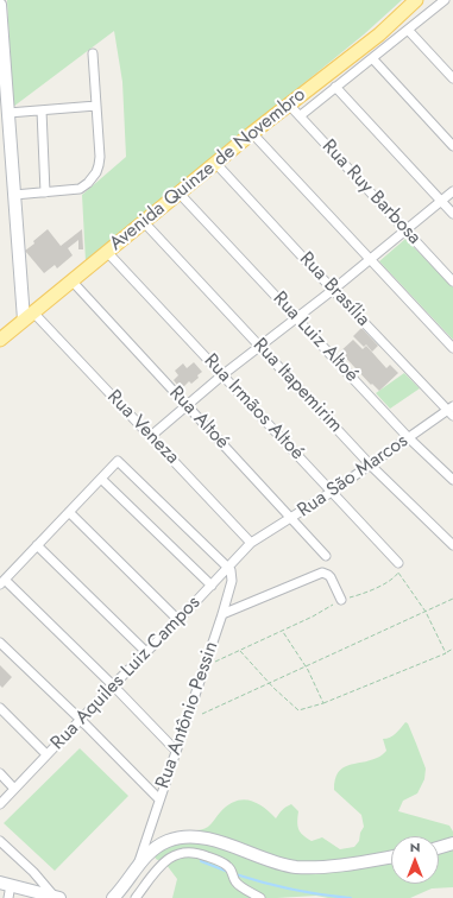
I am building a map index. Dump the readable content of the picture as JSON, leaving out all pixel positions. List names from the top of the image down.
{
  "streets": {
    "main road": ["Avenida Quinze de Novembro"],
    "street": [
      "Rua Ruy Barbosa",
      "Rua Brasília",
      "Rua Luiz Altoé",
      "Rua Itapemirim",
      "Rua Irmãos Altoé",
      "Rua Altoé",
      "Rua Veneza",
      "Rua São Marcos",
      "Rua Aquiles Luiz Campos",
      "Rua Antônio Pessin"
    ]
  },
  "crossings": [
    ["Avenida Quinze de Novembro", "Rua Ruy Barbosa"],
    ["Avenida Quinze de Novembro", "Rua Brasília"],
    ["Avenida Quinze de Novembro", "Rua Luiz Altoé"],
    ["Avenida Quinze de Novembro", "Rua Itapemirim"],
    ["Avenida Quinze de Novembro", "Rua Irmãos Altoé"],
    ["Avenida Quinze de Novembro", "Rua Altoé"],
    ["Avenida Quinze de Novembro", "Rua Veneza"],
    ["Rua Brasília", "Rua São Marcos"],
    ["Rua Luiz Altoé", "Rua São Marcos"],
    ["Rua Itapemirim", "Rua São Marcos"],
    ["Rua Irmãos Altoé", "Rua São Marcos"],
    ["Rua Altoé", "Rua São Marcos"],
    ["Rua Veneza", "Rua São Marcos"],
    ["Rua Veneza", "Rua Aquiles Luiz Campos"],
    ["Rua São Marcos", "Rua Aquiles Luiz Campos"],
    ["Rua Aquiles Luiz Campos", "Rua Antônio Pessin"]
  ],
  "north": "top"
}
